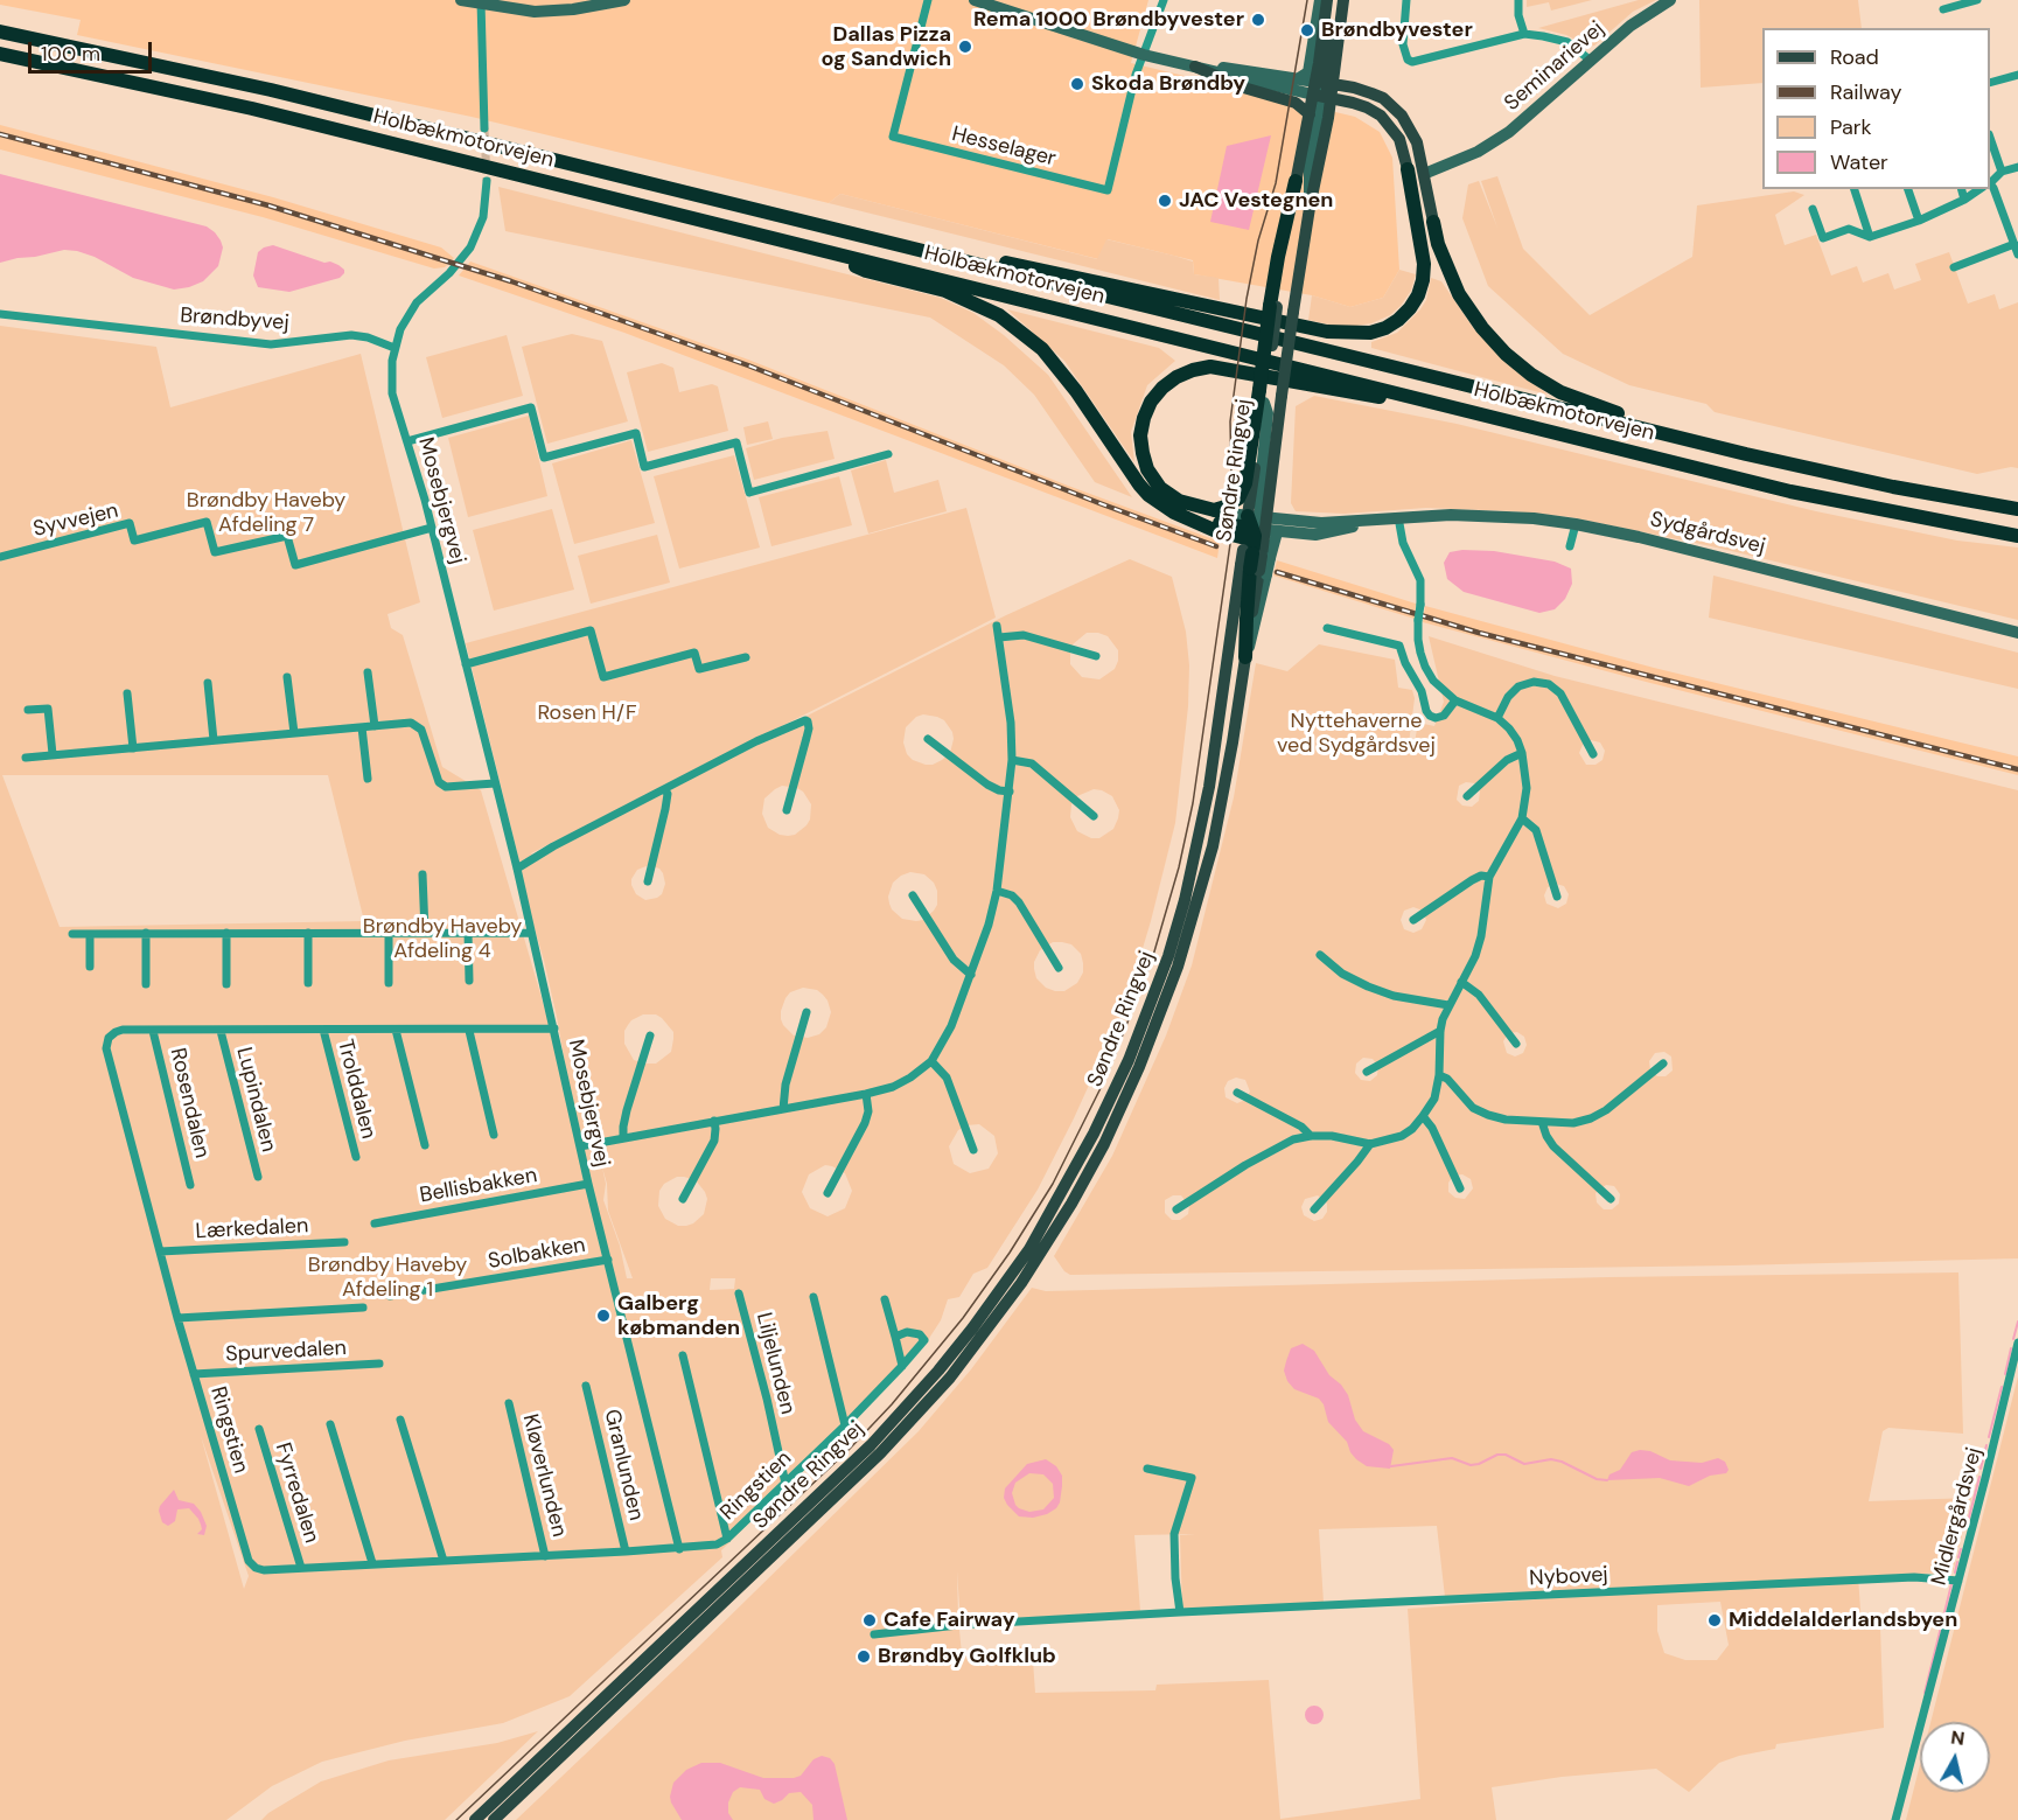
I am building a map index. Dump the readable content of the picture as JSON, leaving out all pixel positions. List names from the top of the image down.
{
  "streets": {
    "highway": ["Holbækmotorvejen"],
    "main road": ["Søndre Ringvej"],
    "street": [
      "Seminarievej",
      "Hesselager",
      "Brøndbyvej",
      "Mosebjergvej",
      "Syvvejen",
      "Sydgårdsvej",
      "Trolddalen",
      "Lupindalen",
      "Rosendalen",
      "Bellisbakken",
      "Lærkedalen",
      "Solbakken",
      "Spurvedalen",
      "Liljelunden",
      "Ringstien",
      "Granlunden",
      "Kløverlunden",
      "Fyrredalen",
      "Midlergårdsvej",
      "Nybovej"
    ]
  },
  "crossings": [
    ["Brøndbyvej", "Mosebjergvej"],
    ["Søndre Ringvej", "Sydgårdsvej"],
    ["Mosebjergvej", "Syvvejen"],
    ["Mosebjergvej", "Bellisbakken"],
    ["Mosebjergvej", "Solbakken"],
    ["Mosebjergvej", "Ringstien"],
    ["Trolddalen", "Ringstien"],
    ["Lupindalen", "Ringstien"],
    ["Rosendalen", "Ringstien"],
    ["Lærkedalen", "Ringstien"],
    ["Spurvedalen", "Ringstien"],
    ["Liljelunden", "Ringstien"],
    ["Ringstien", "Granlunden"],
    ["Ringstien", "Kløverlunden"],
    ["Ringstien", "Fyrredalen"],
    ["Midlergårdsvej", "Nybovej"]
  ],
  "parks": [
    "Brøndby Haveby Afdeling 7",
    "Rosen H/F",
    "Nyttehaverne ved Sydgårdsvej",
    "Brøndby Haveby Afdeling 4",
    "Brøndby Haveby Afdeling 1"
  ],
  "places": [
    "Rema 1000 Brøndbyvester",
    "Brøndbyvester",
    "Dallas Pizza og Sandwich",
    "Skoda Brøndby",
    "JAC Vestegnen",
    "Galberg købmanden",
    "Cafe Fairway",
    "Middelalderlandsbyen",
    "Brøndby Golfklub"
  ],
  "legend": [
    "Road",
    "Railway",
    "Park",
    "Water"
  ],
  "scale_bar": "100 m",
  "north": "top"
}
